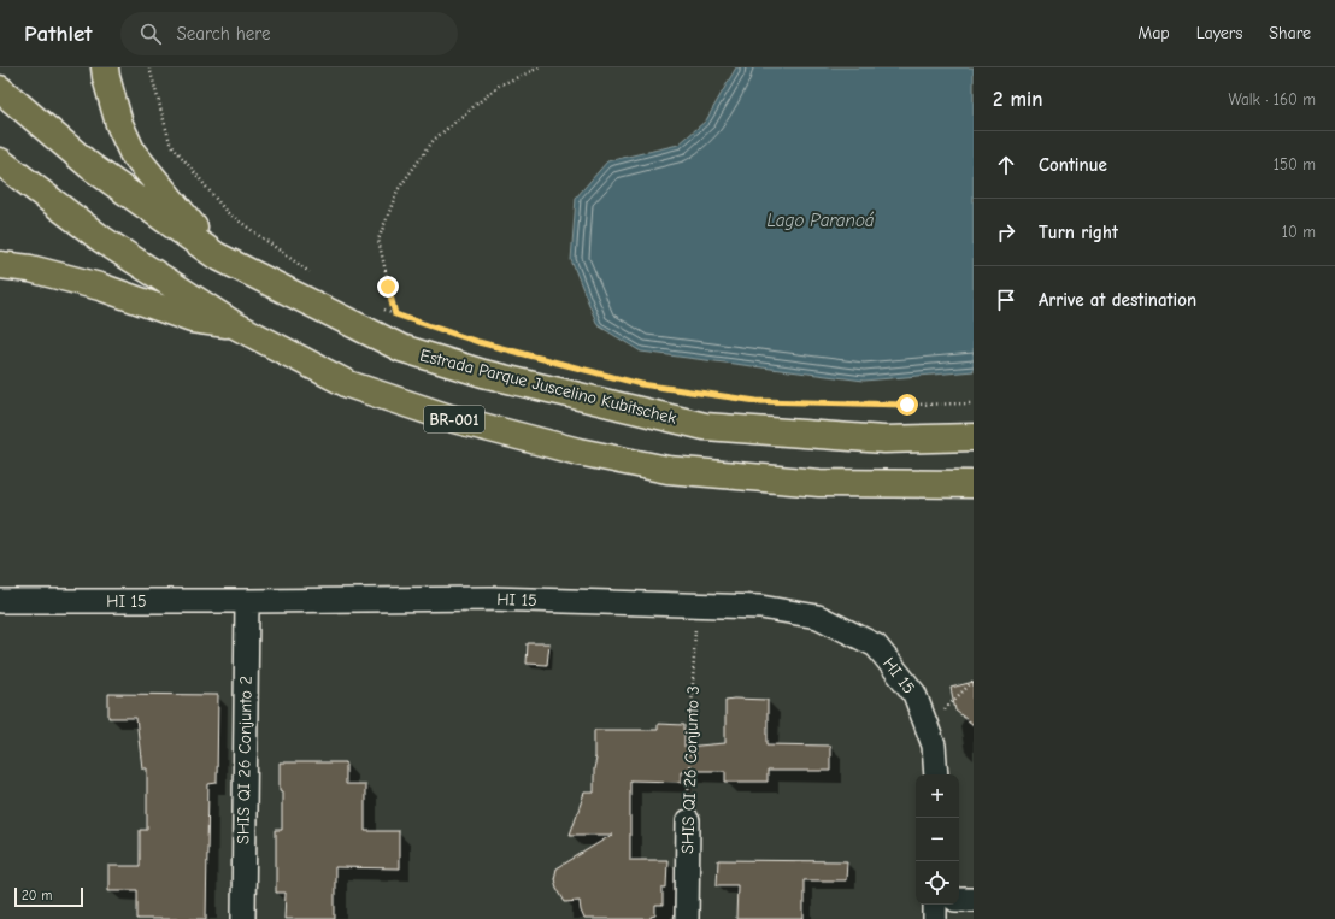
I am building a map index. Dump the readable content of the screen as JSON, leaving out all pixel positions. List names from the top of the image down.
{
  "streets": {
    "highway": ["Estrada Parque Juscelino Kubitschek", "BR-001"],
    "street": ["HI 15", "SHIS QI 26 Conjunto 2", "SHIS QI 26 Conjunto 3"]
  },
  "crossings": [
    ["HI 15", "SHIS QI 26 Conjunto 2"]
  ],
  "water": ["Lago Paranoá"],
  "scale_bar": "20 m",
  "page": {
    "header": "Pathlet",
    "search": "Search here",
    "nav": ["Map", "Layers", "Share"],
    "heading": ["2 min", "Walk · 160 m"],
    "list": [
      ["Continue", "150 m"],
      ["Turn right", "10 m"],
      "Arrive at destination"
    ],
    "map_buttons": ["+", "−"],
    "scale": "20 m"
  }
}
